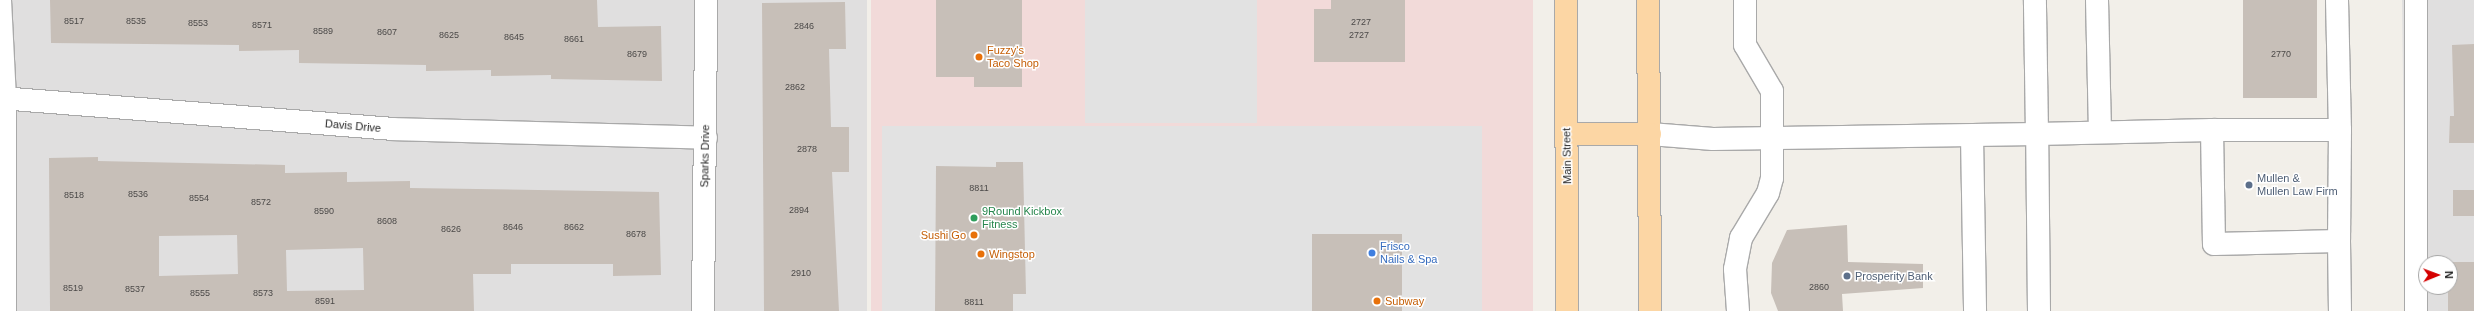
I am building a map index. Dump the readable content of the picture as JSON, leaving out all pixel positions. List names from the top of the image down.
{
  "streets": {
    "main road": ["Main Street"],
    "street": ["Davis Drive", "Sparks Drive"]
  },
  "crossings": [
    ["Davis Drive", "Sparks Drive"]
  ],
  "places": [
    "Fuzzy's Taco Shop",
    "Mullen & Mullen Law Firm",
    "9Round Kickbox Fitness",
    "Sushi Go",
    "Frisco Nails & Spa",
    "Wingstop",
    "Prosperity Bank",
    "Subway"
  ],
  "house_numbers": [
    "8517",
    "8535",
    "2727",
    "8553",
    "8571",
    "2846",
    "8589",
    "8607",
    "8625",
    "2727",
    "8645",
    "8661",
    "8679",
    "2770",
    "2862",
    "2878",
    "8811",
    "8536",
    "8518",
    "8554",
    "8572",
    "2894",
    "8590",
    "8608",
    "8646",
    "8662",
    "8626",
    "8678",
    "2910",
    "2860",
    "8519",
    "8537",
    "8555",
    "8573",
    "8591",
    "8811"
  ],
  "north": "right"
}
